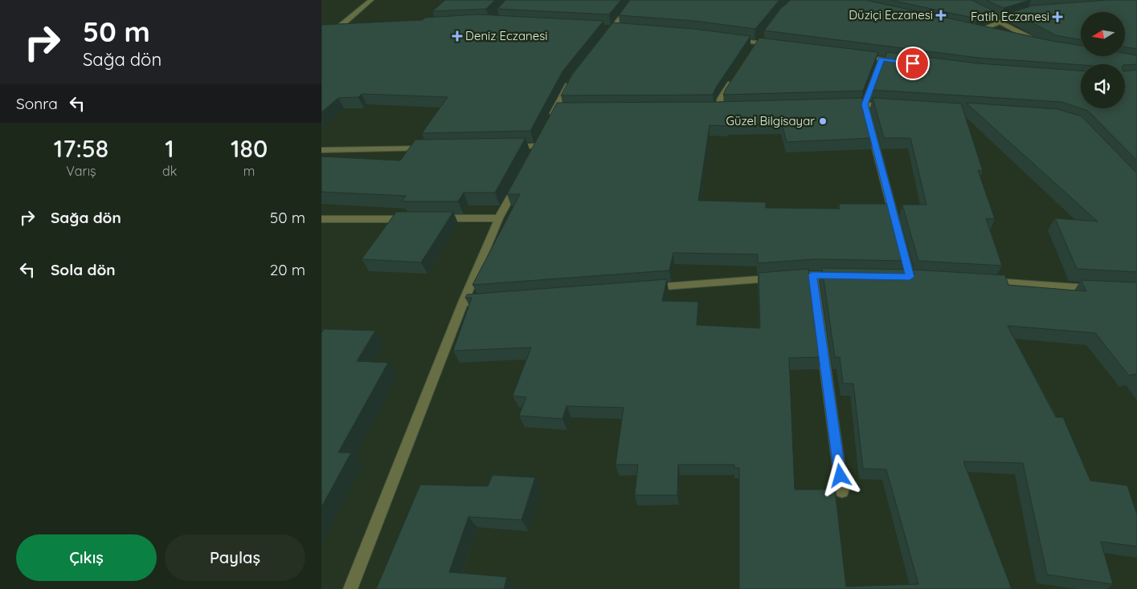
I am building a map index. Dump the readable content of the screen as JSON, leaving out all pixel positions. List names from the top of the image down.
{
  "places": {
    "health": ["Düziçi Eczanesi", "Fatih Eczanesi", "Deniz Eczanesi"],
    "other": ["Güzel Bilgisayar"]
  },
  "north": "left",
  "page": {
    "turn": ["50 m", "Sağa dön"],
    "then": "Sonra",
    "eta": [
      "17:58",
      "Varış",
      "1",
      "dk",
      "180",
      "m"
    ],
    "list": [
      {
        "name": "Sağa dön",
        "value": "50 m"
      },
      {
        "name": "Sola dön",
        "value": "20 m"
      }
    ],
    "buttons": ["Çıkış", "Paylaş"]
  }
}
